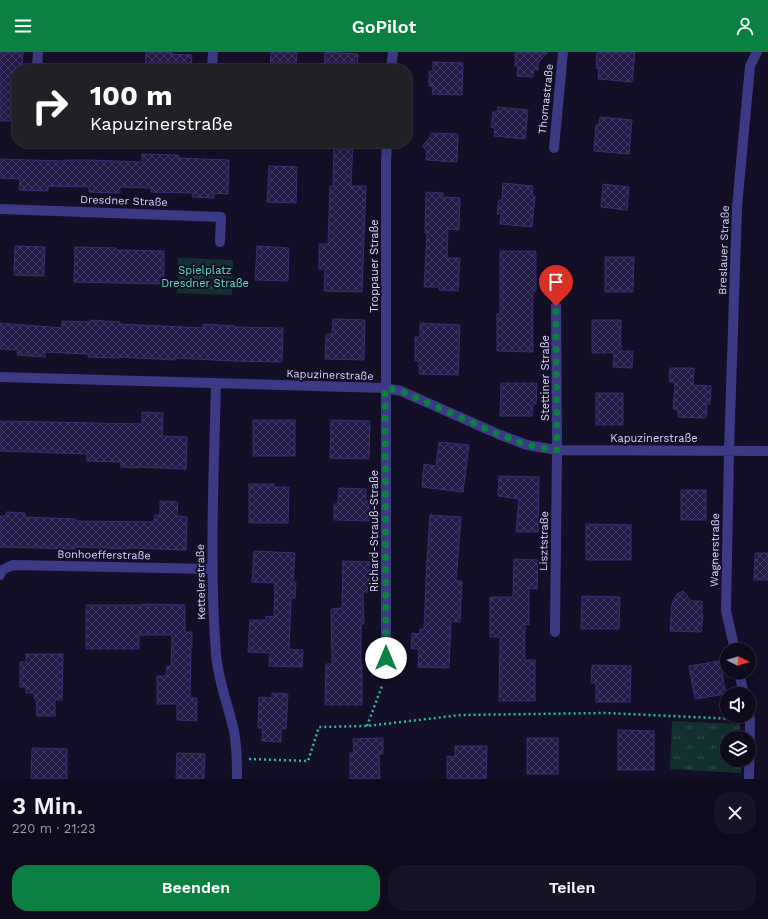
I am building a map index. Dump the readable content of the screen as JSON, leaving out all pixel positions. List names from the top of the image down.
{
  "streets": {
    "street": [
      "Thomastraße",
      "Dresdner Straße",
      "Breslauer Straße",
      "Troppauer Straße",
      "Kapuzinerstraße",
      "Stettiner Straße",
      "Richard-Strauß-Straße",
      "Lisztstraße",
      "Wagnerstraße",
      "Bonhoefferstraße",
      "Kettelerstraße"
    ]
  },
  "crossings": [
    ["Breslauer Straße", "Kapuzinerstraße"],
    ["Breslauer Straße", "Wagnerstraße"],
    ["Troppauer Straße", "Kapuzinerstraße"],
    ["Troppauer Straße", "Richard-Strauß-Straße"],
    ["Kapuzinerstraße", "Stettiner Straße"],
    ["Kapuzinerstraße", "Richard-Strauß-Straße"],
    ["Kapuzinerstraße", "Lisztstraße"],
    ["Kapuzinerstraße", "Wagnerstraße"],
    ["Kapuzinerstraße", "Kettelerstraße"],
    ["Stettiner Straße", "Lisztstraße"],
    ["Bonhoefferstraße", "Kettelerstraße"]
  ],
  "parks": ["Spielplatz Dresdner Straße"],
  "north": "right",
  "page": {
    "header": "GoPilot",
    "turn": ["100 m", "Kapuzinerstraße"],
    "heading": ["3 Min.", "220 m · 21:23"],
    "buttons": ["Beenden", "Teilen"]
  }
}
